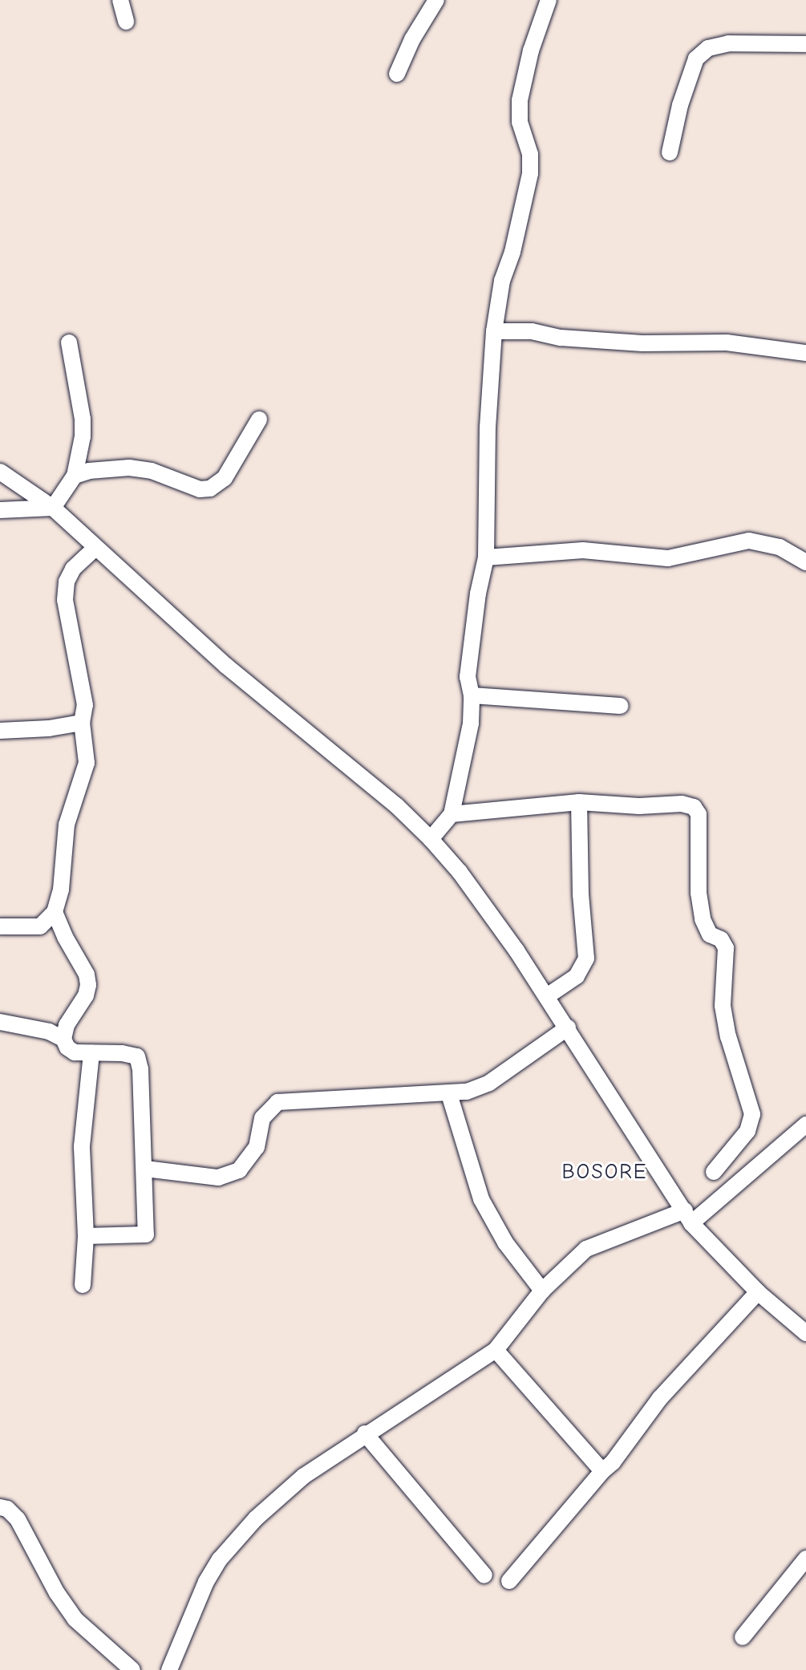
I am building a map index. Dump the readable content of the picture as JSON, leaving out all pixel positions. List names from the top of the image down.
{
  "districts": ["BOSORE"]
}
